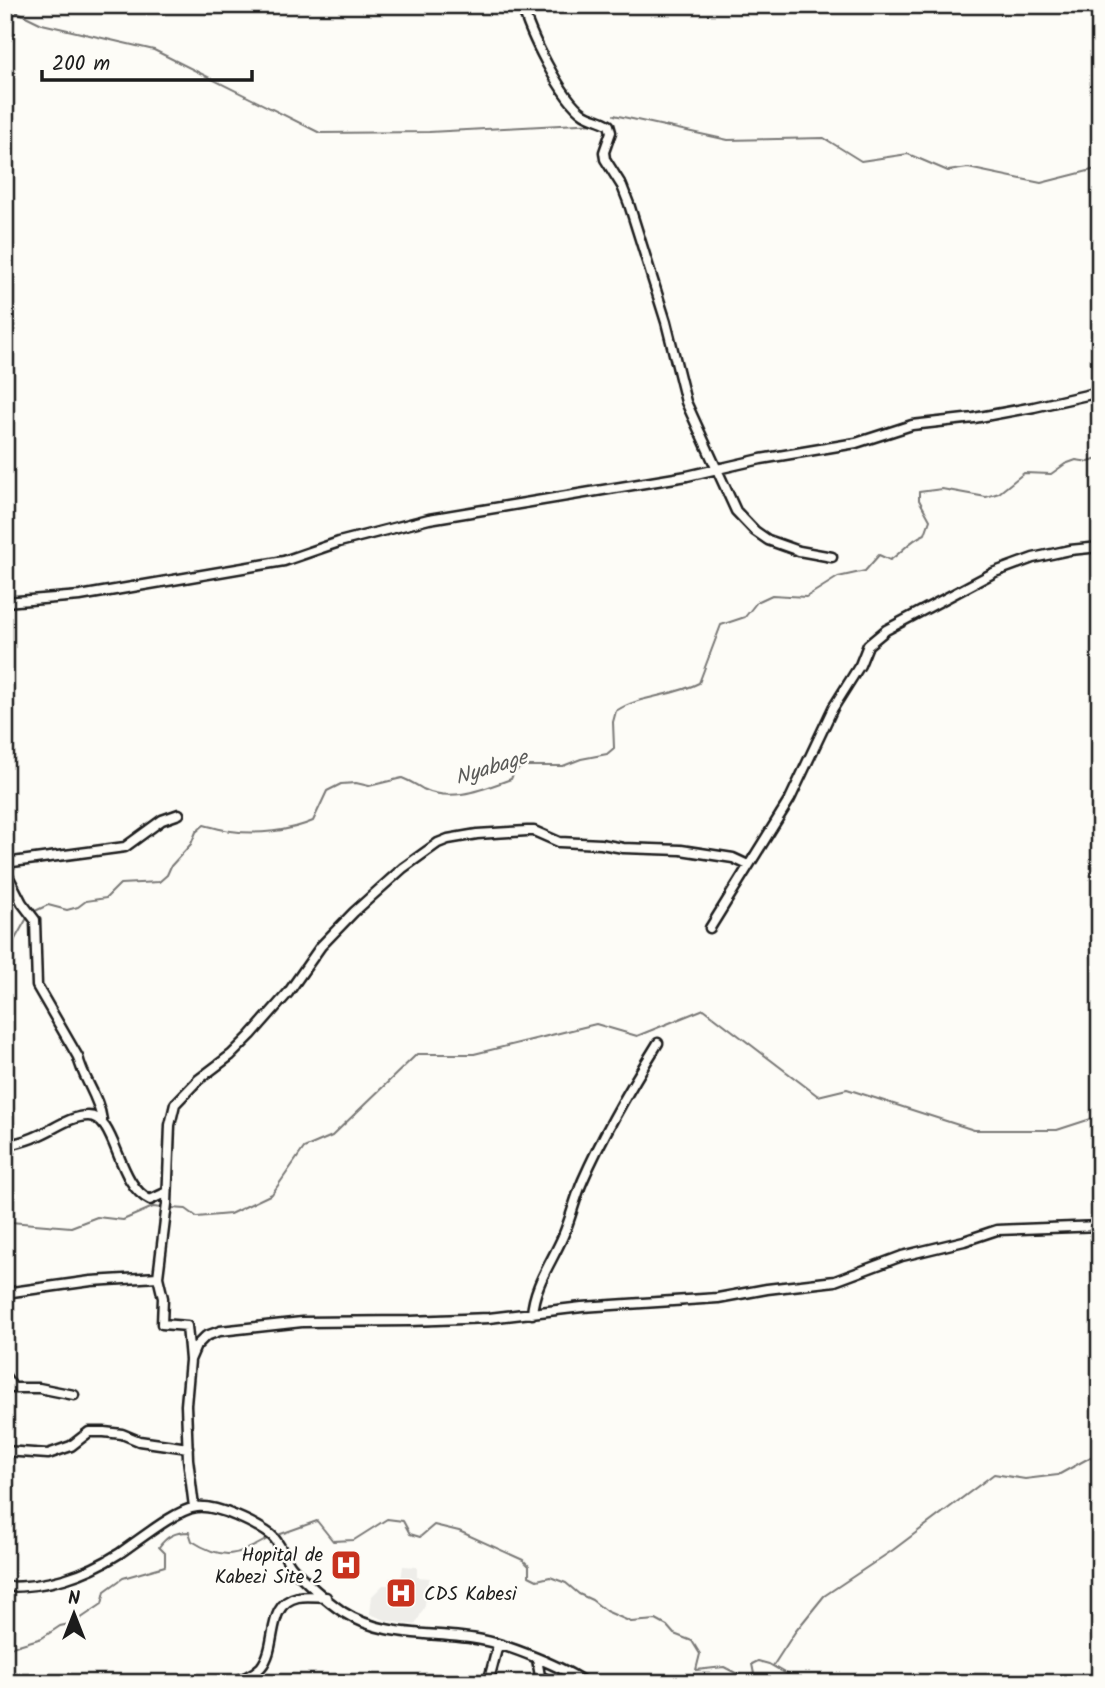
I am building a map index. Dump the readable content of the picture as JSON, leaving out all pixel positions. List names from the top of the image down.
{
  "water": ["Nyabage"],
  "places": {
    "hospital": ["Hopital de Kabezi Site 2", "CDS Kabesi"]
  },
  "scale_bar": "200 m",
  "north": "top"
}
